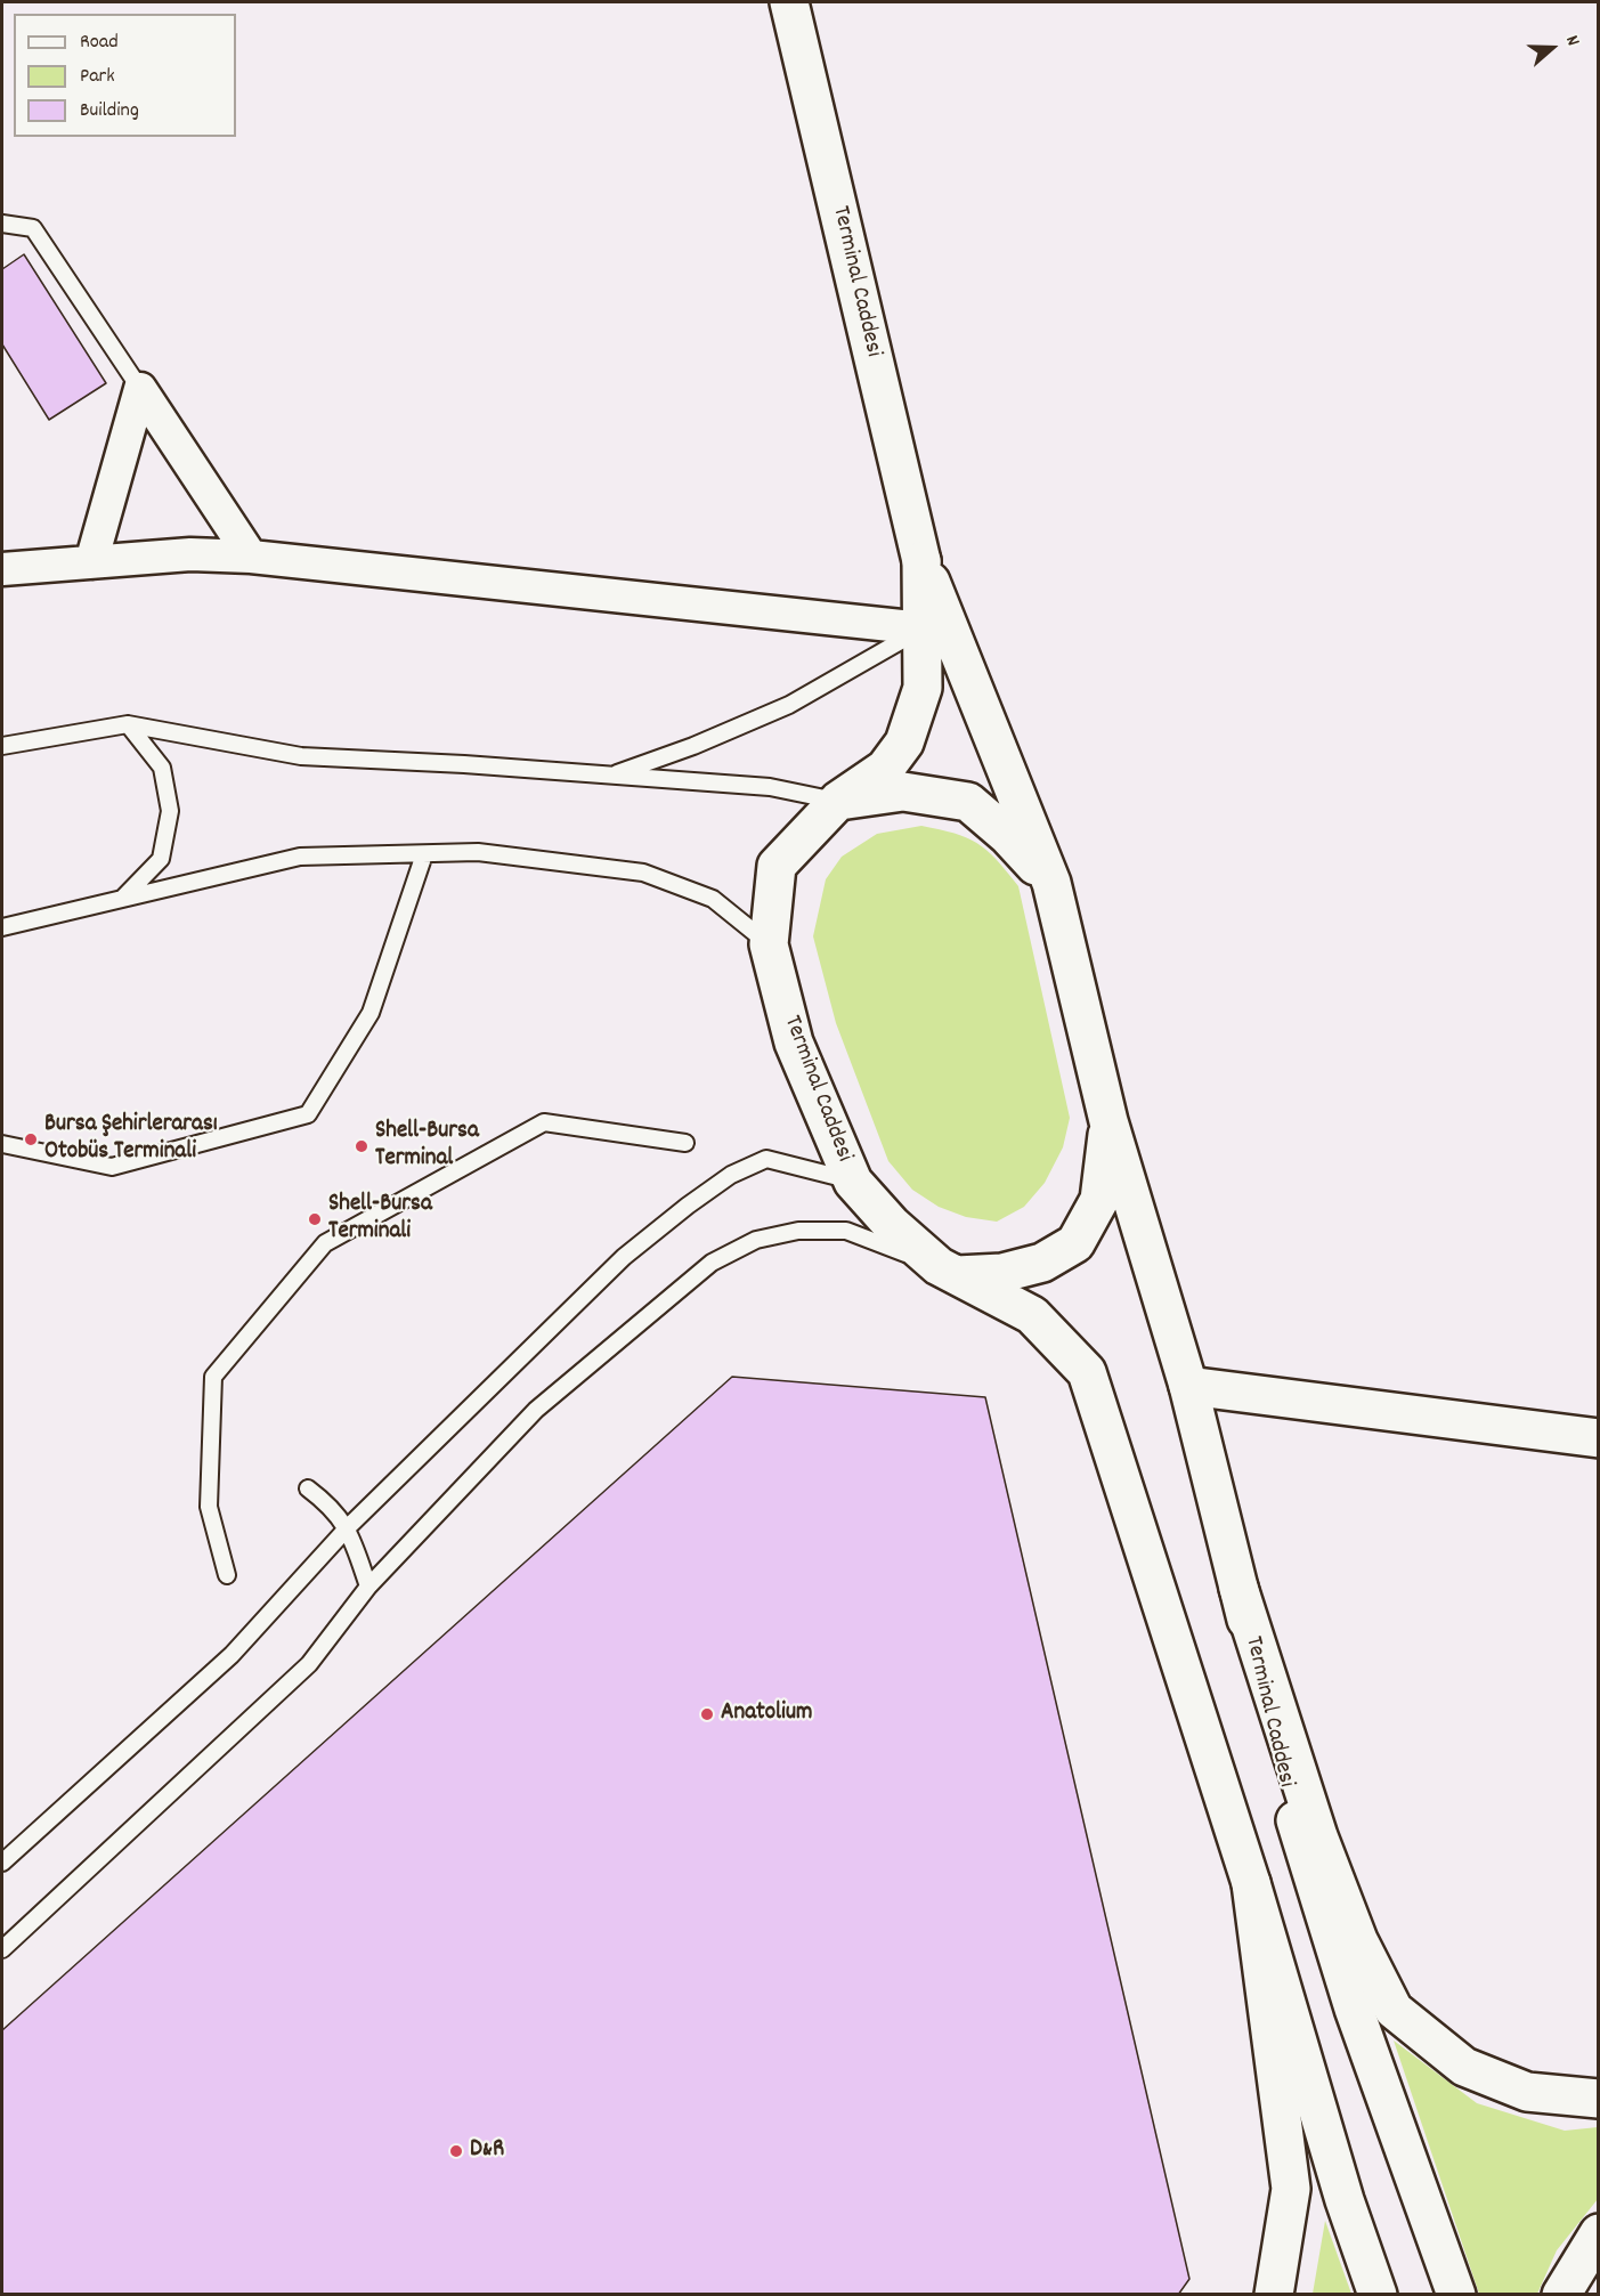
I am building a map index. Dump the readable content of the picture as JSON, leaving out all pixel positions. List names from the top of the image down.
{
  "streets": {
    "main road": ["Terminal Caddesi"]
  },
  "places": [
    "Bursa Şehirlerarası Otobüs Terminali",
    "Shell-Bursa Terminal",
    "Shell-Bursa Terminali",
    "Anatolium",
    "D&R"
  ],
  "legend": ["Road", "Park", "Building"],
  "north": "right"
}
